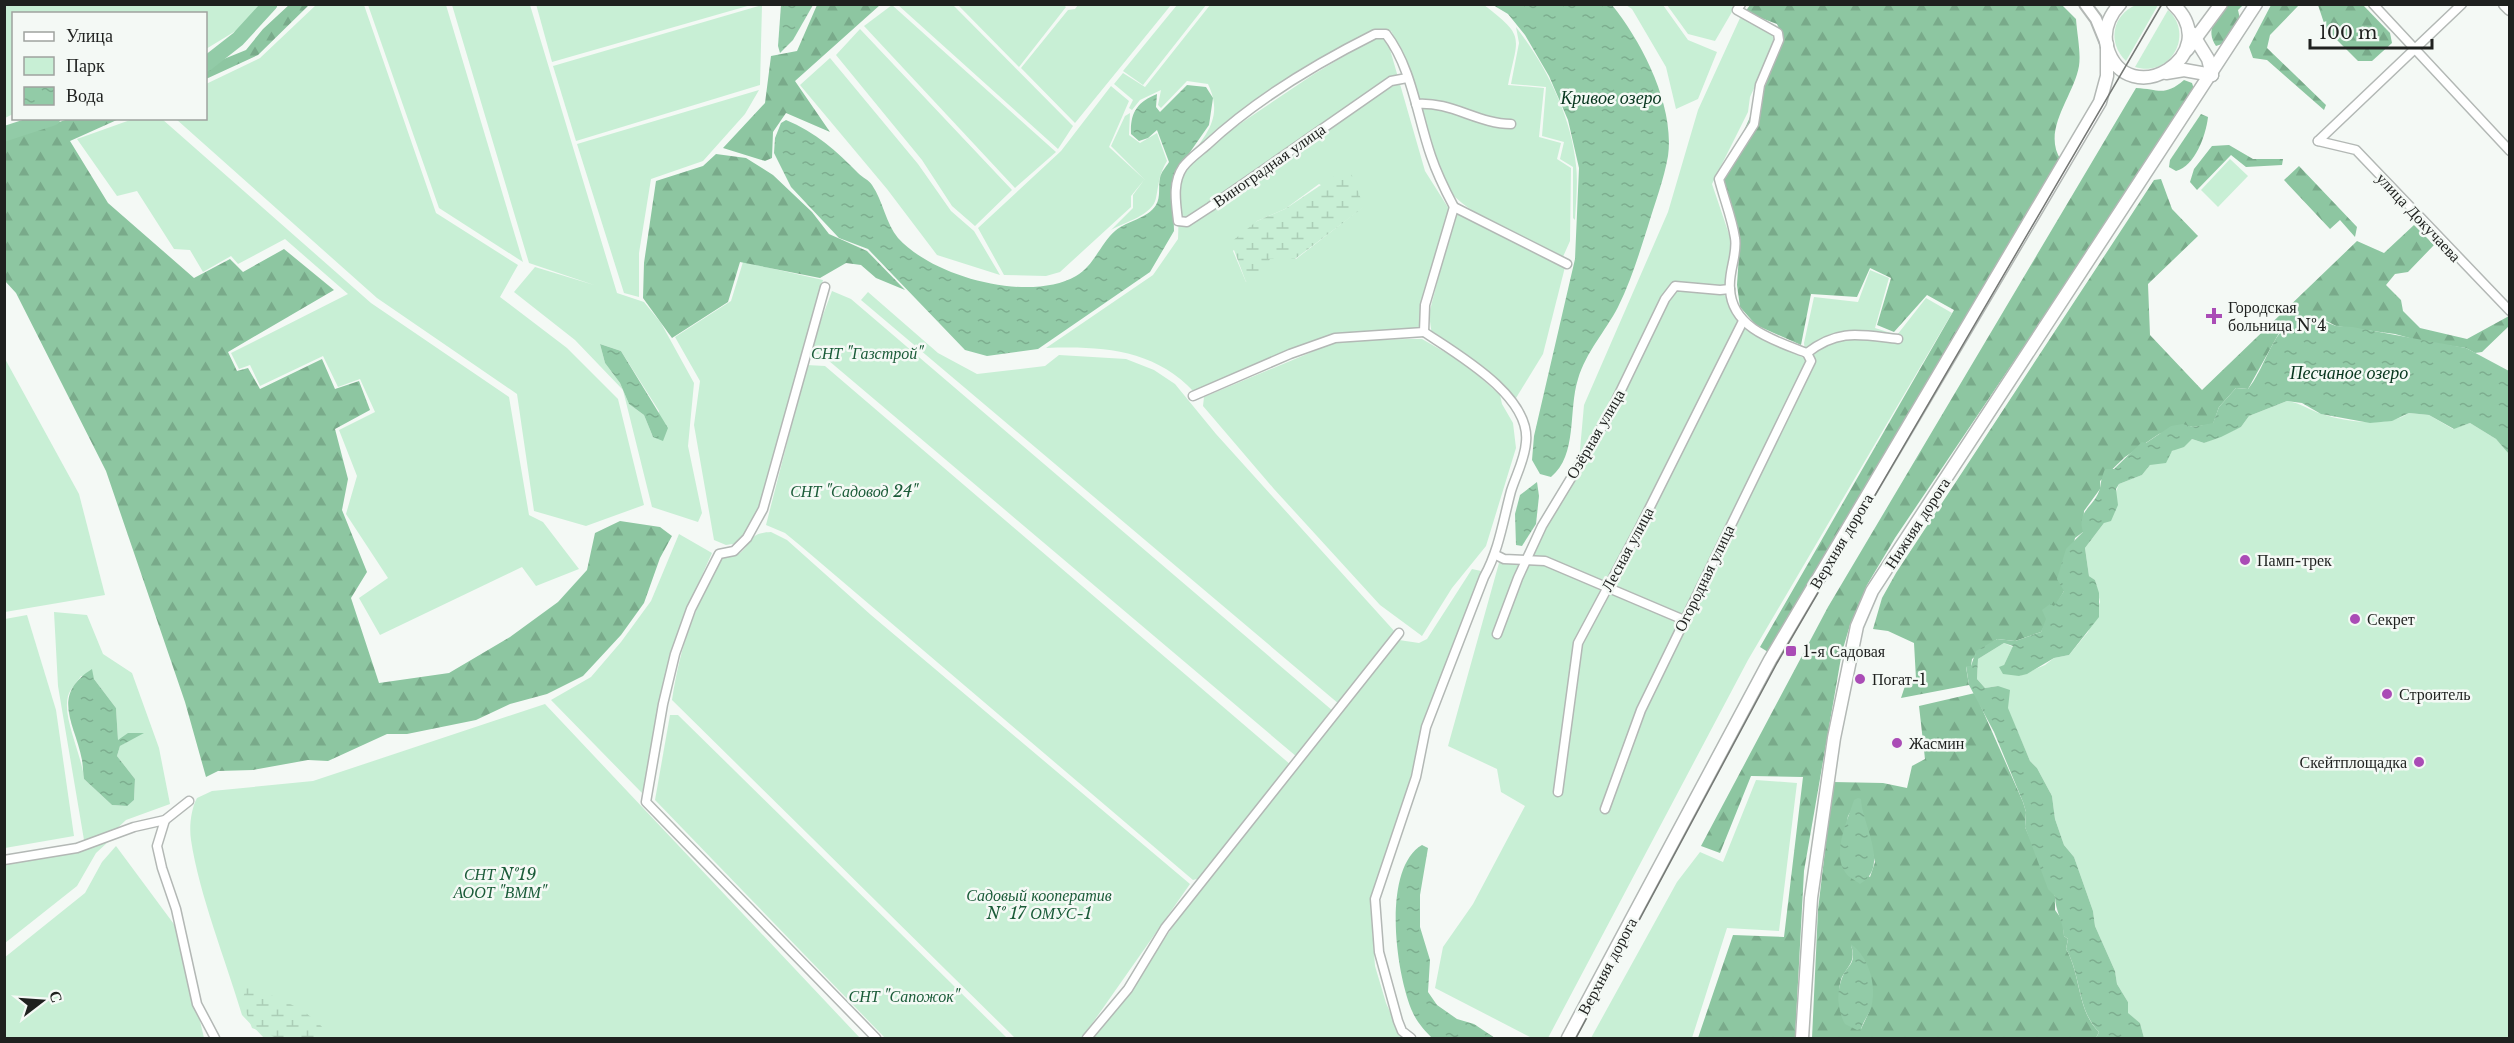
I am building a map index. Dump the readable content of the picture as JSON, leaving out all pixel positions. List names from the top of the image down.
{
  "streets": {
    "main road": ["Нижняя дорога", "Верхняя дорога"],
    "street": [
      "Виноградная улица",
      "улица Докучаева",
      "Озёрная улица",
      "Лесная улица",
      "Огородная улица"
    ]
  },
  "water": ["Кривое озеро", "Песчаное озеро"],
  "parks": [
    "СНТ \"Газстрой\"",
    "СНТ \"Садовод 24\"",
    "СНТ №19 АООТ \"ВММ\"",
    "Садовый кооператив № 17 ОМУС-1",
    "СНТ \"Сапожок\""
  ],
  "places": {
    "health": ["Городская больница №4"],
    "other": [
      "Памп-трек",
      "Секрет",
      "Погат-1",
      "Строитель",
      "Жасмин",
      "Скейтплощадка"
    ],
    "transit": ["1-я Садовая"]
  },
  "legend": ["Улица", "Парк", "Вода"],
  "scale_bar": "100 m",
  "north": "right"
}
